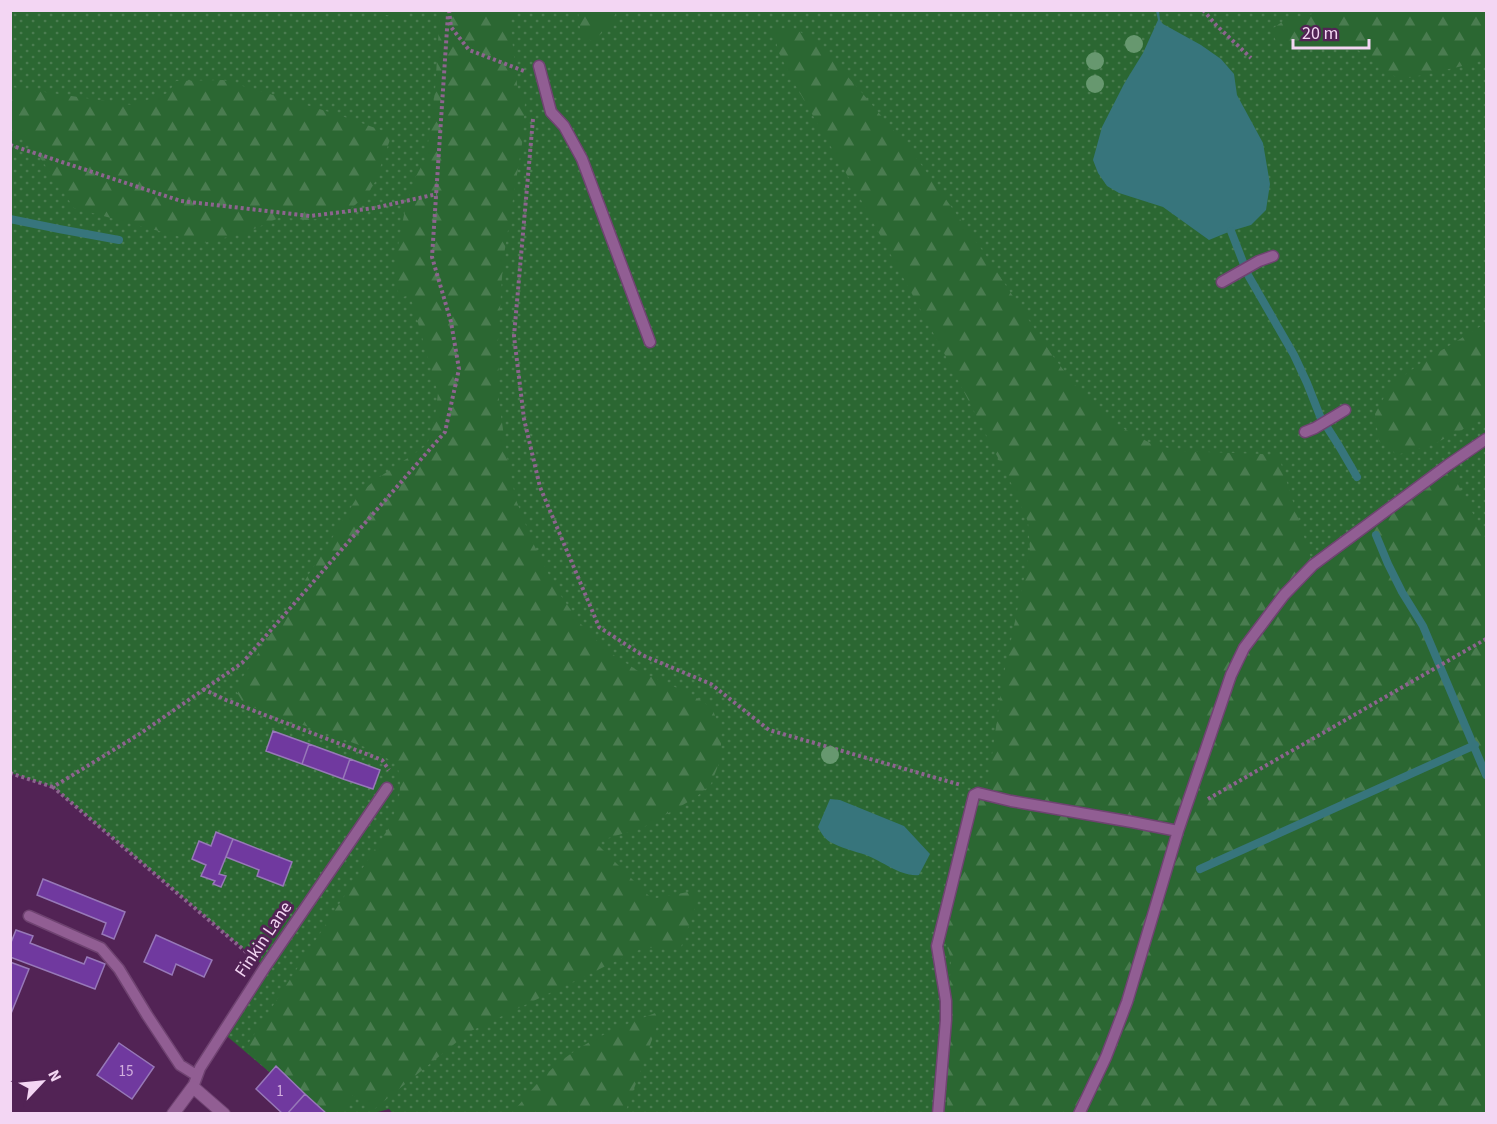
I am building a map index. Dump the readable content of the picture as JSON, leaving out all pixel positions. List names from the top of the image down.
{
  "streets": {
    "street": ["Finkin Lane"]
  },
  "house_numbers": ["15", "1"],
  "scale_bar": "20 m",
  "north": "top right"
}
